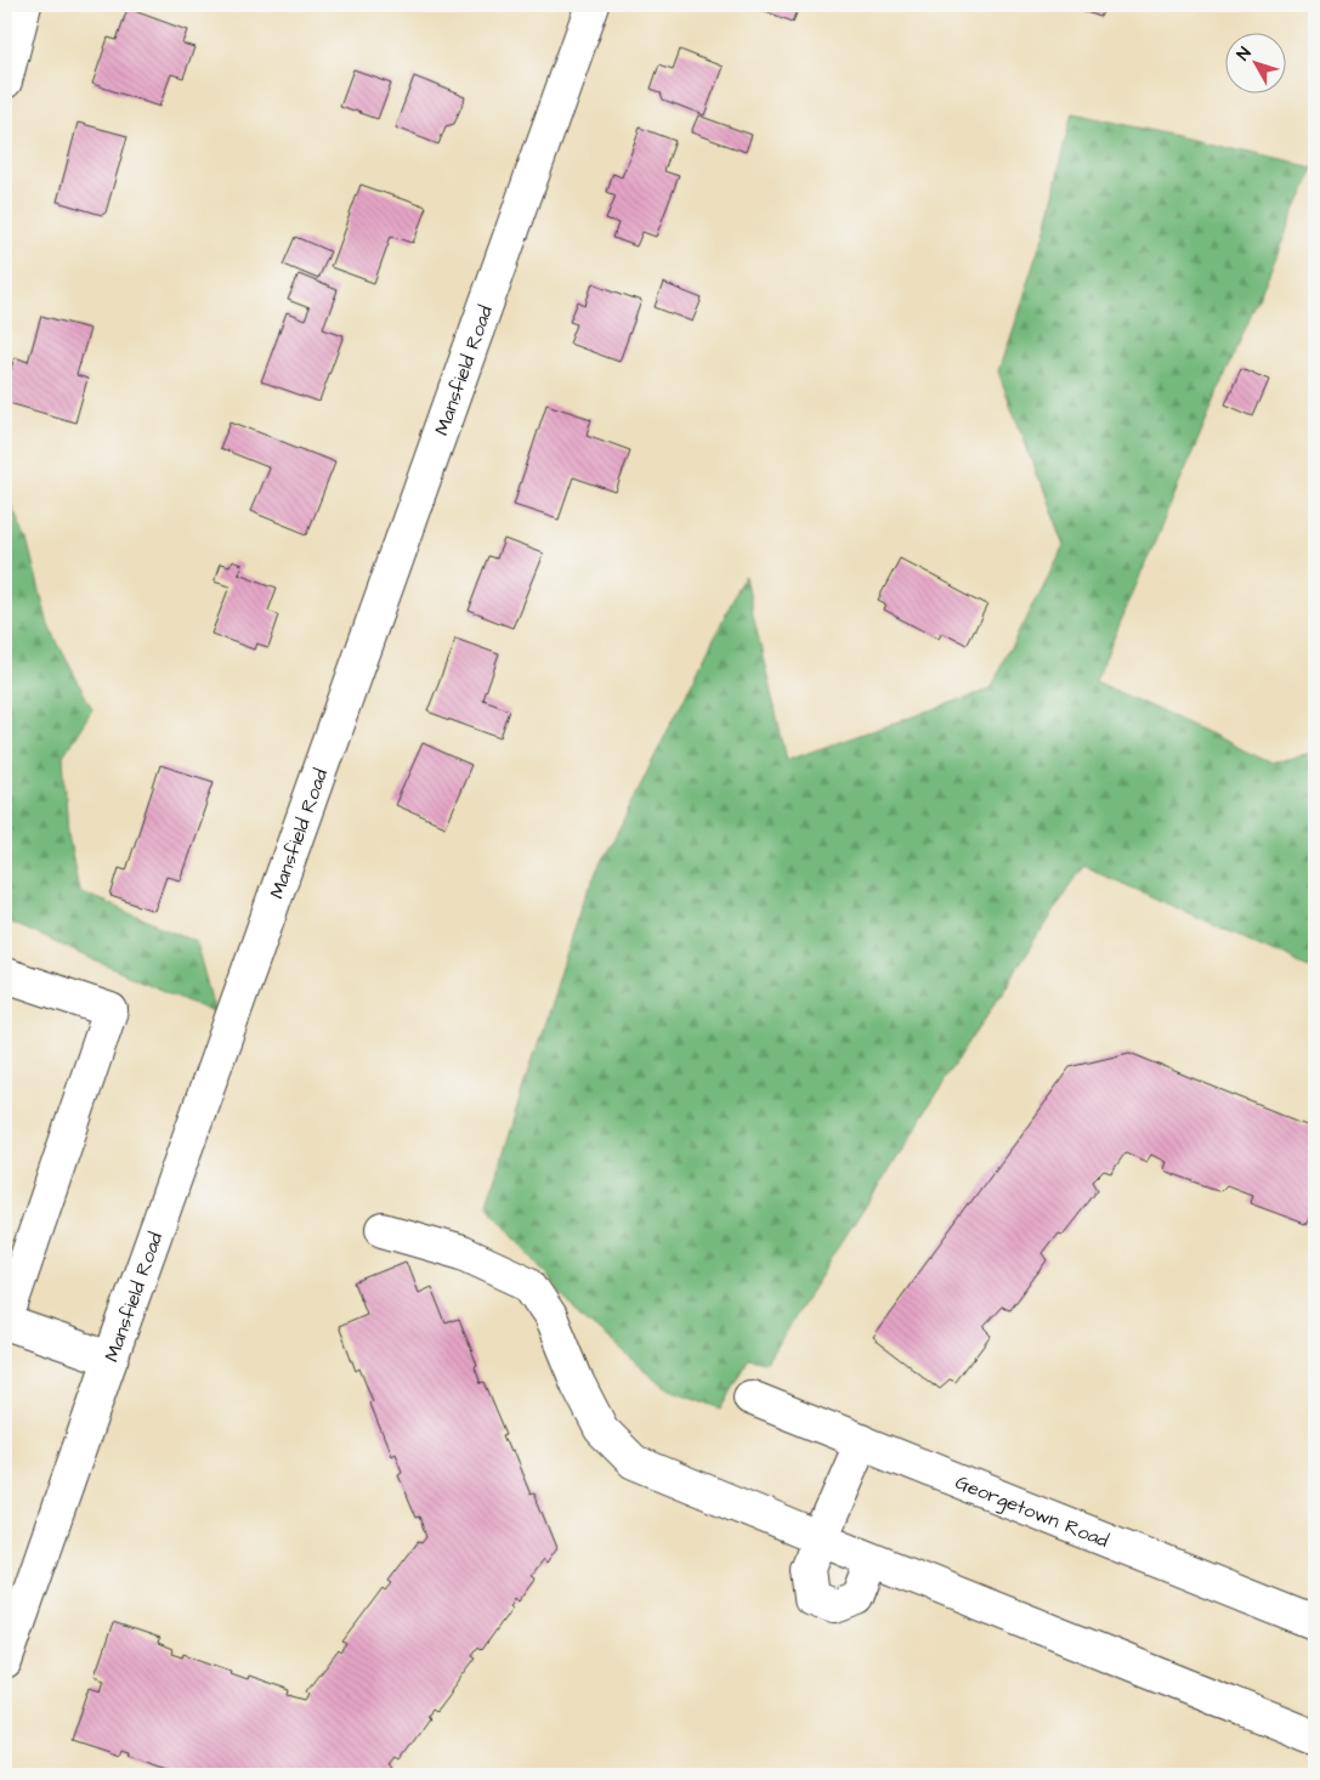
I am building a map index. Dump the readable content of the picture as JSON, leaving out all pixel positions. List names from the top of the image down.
{
  "streets": {
    "street": ["Mansfield Road", "Georgetown Road"]
  },
  "north": "top left"
}
